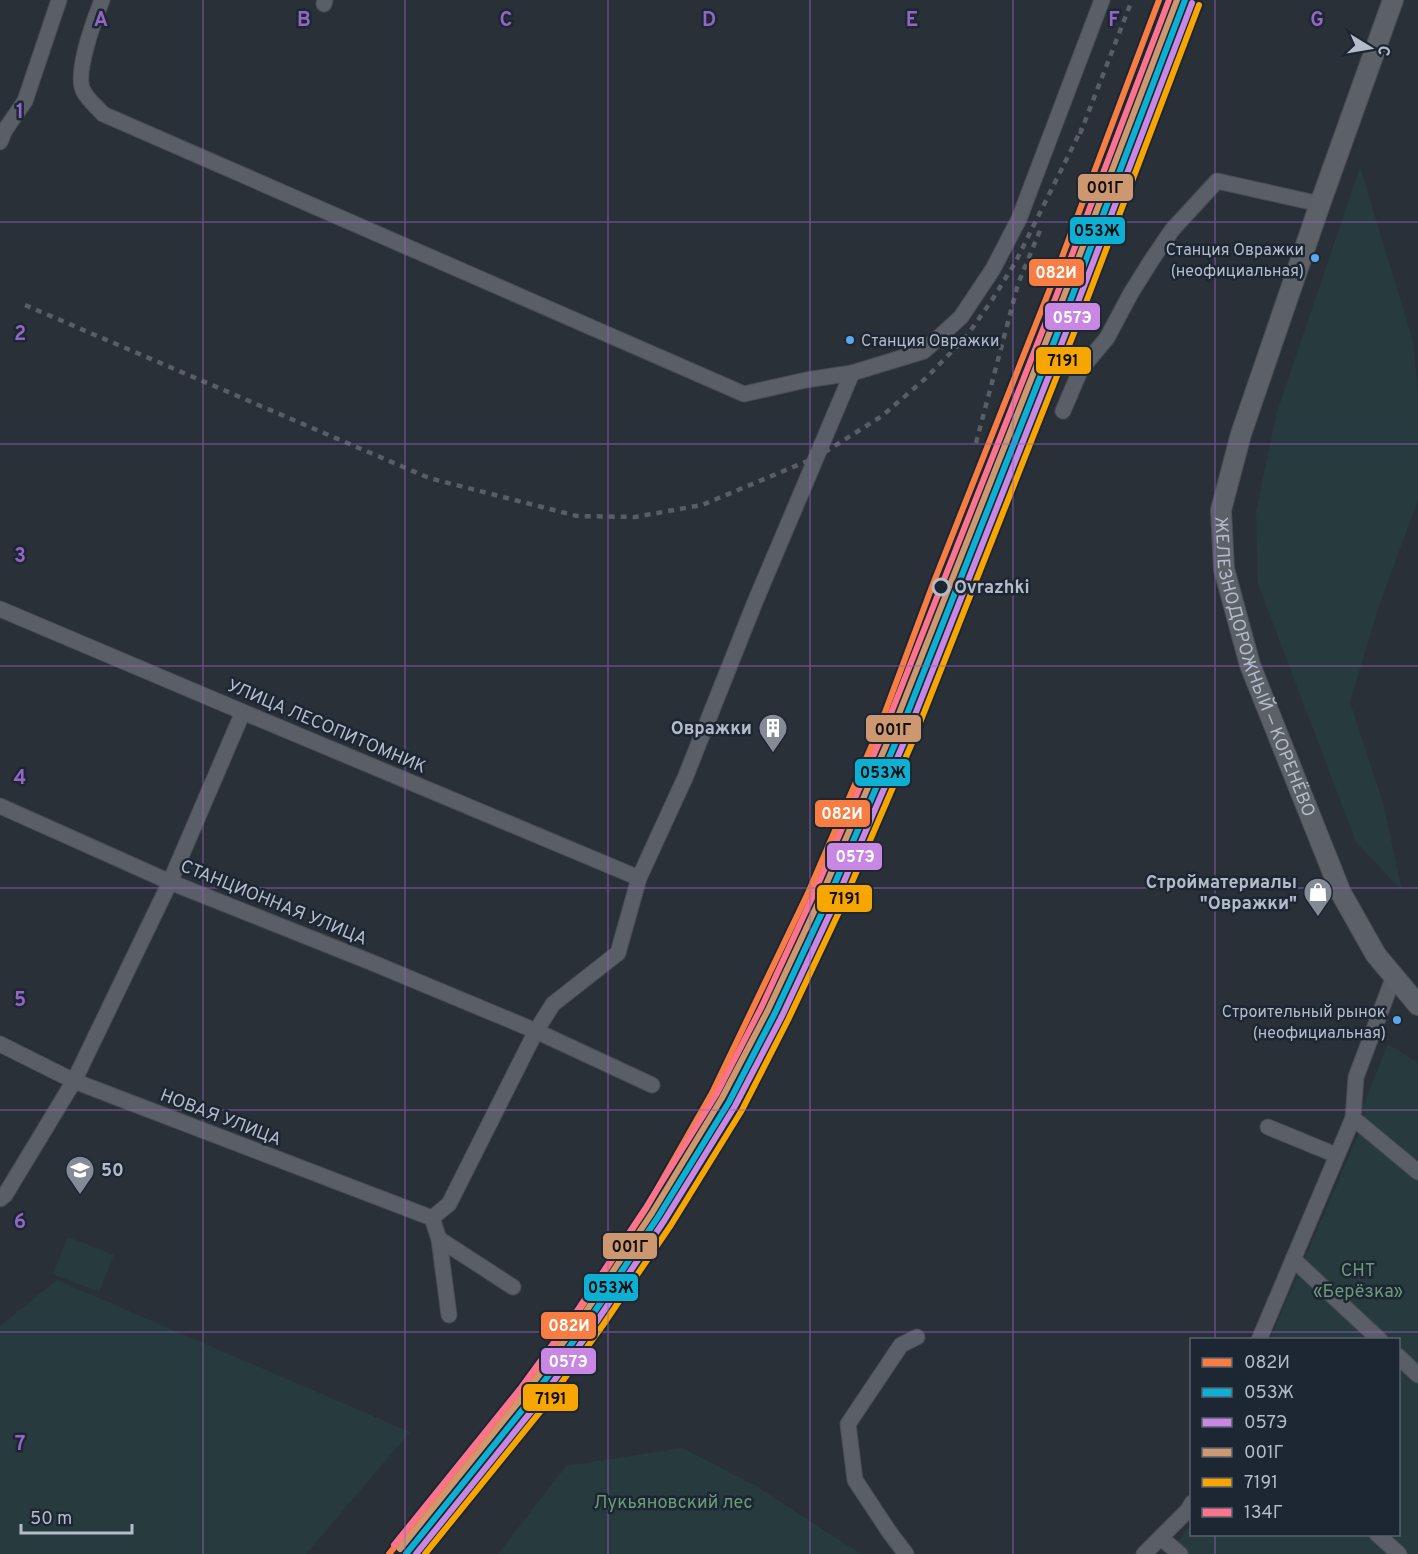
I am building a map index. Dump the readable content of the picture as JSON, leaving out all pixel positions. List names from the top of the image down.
{
  "streets": {
    "main road": ["ЖЕЛЕЗНОДОРОЖНЫЙ — КОРЕНЁВО"],
    "street": ["УЛИЦА ЛЕСОПИТОМНИК", "СТАНЦИОННАЯ УЛИЦА", "НОВАЯ УЛИЦА"]
  },
  "parks": ["СНТ «Берёзка»", "Лукьяновский лес"],
  "places": {
    "other": [
      "Станция Овражки (неофициальная)",
      "Станция Овражки",
      "Ovrazhki",
      "Строительный рынок (неофициальная)"
    ],
    "building": ["Овражки"],
    "shop": ["Стройматериалы \"Овражки\""],
    "school or university": ["50"]
  },
  "lines": [
    "transit line 082И",
    "transit line 053Ж",
    "transit line 001Г",
    "transit line 134Г",
    "transit line 057Э",
    "transit line 7191"
  ],
  "legend": [
    "082И",
    "053Ж",
    "057Э",
    "001Г",
    "7191",
    "134Г"
  ],
  "scale_bar": "50 m",
  "north": "right",
  "grid": {
    "columns": [
      "A",
      "B",
      "C",
      "D",
      "E",
      "F",
      "G"
    ],
    "rows": [
      "1",
      "2",
      "3",
      "4",
      "5",
      "6",
      "7"
    ]
  }
}
